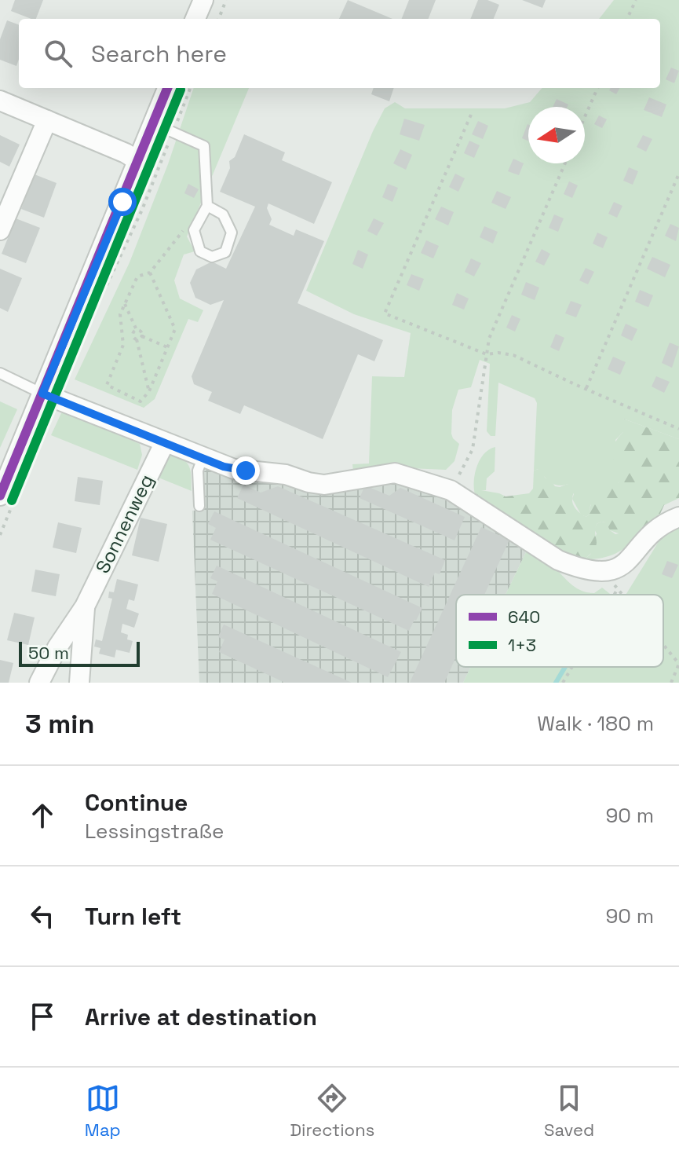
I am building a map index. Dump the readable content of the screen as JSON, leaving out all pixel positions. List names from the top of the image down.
{
  "streets": {
    "street": ["Sonnenweg"]
  },
  "lines": ["transit line 640", "transit line 1+3"],
  "legend": ["640", "1+3"],
  "scale_bar": "50 m",
  "north": "left",
  "page": {
    "search": "Search here",
    "scale": "50 m",
    "heading": ["3 min", "Walk · 180 m"],
    "list": [
      ["Continue", "Lessingstraße", "90 m"],
      ["Turn left", "90 m"],
      "Arrive at destination"
    ],
    "nav": ["Map", "Directions", "Saved"]
  }
}
